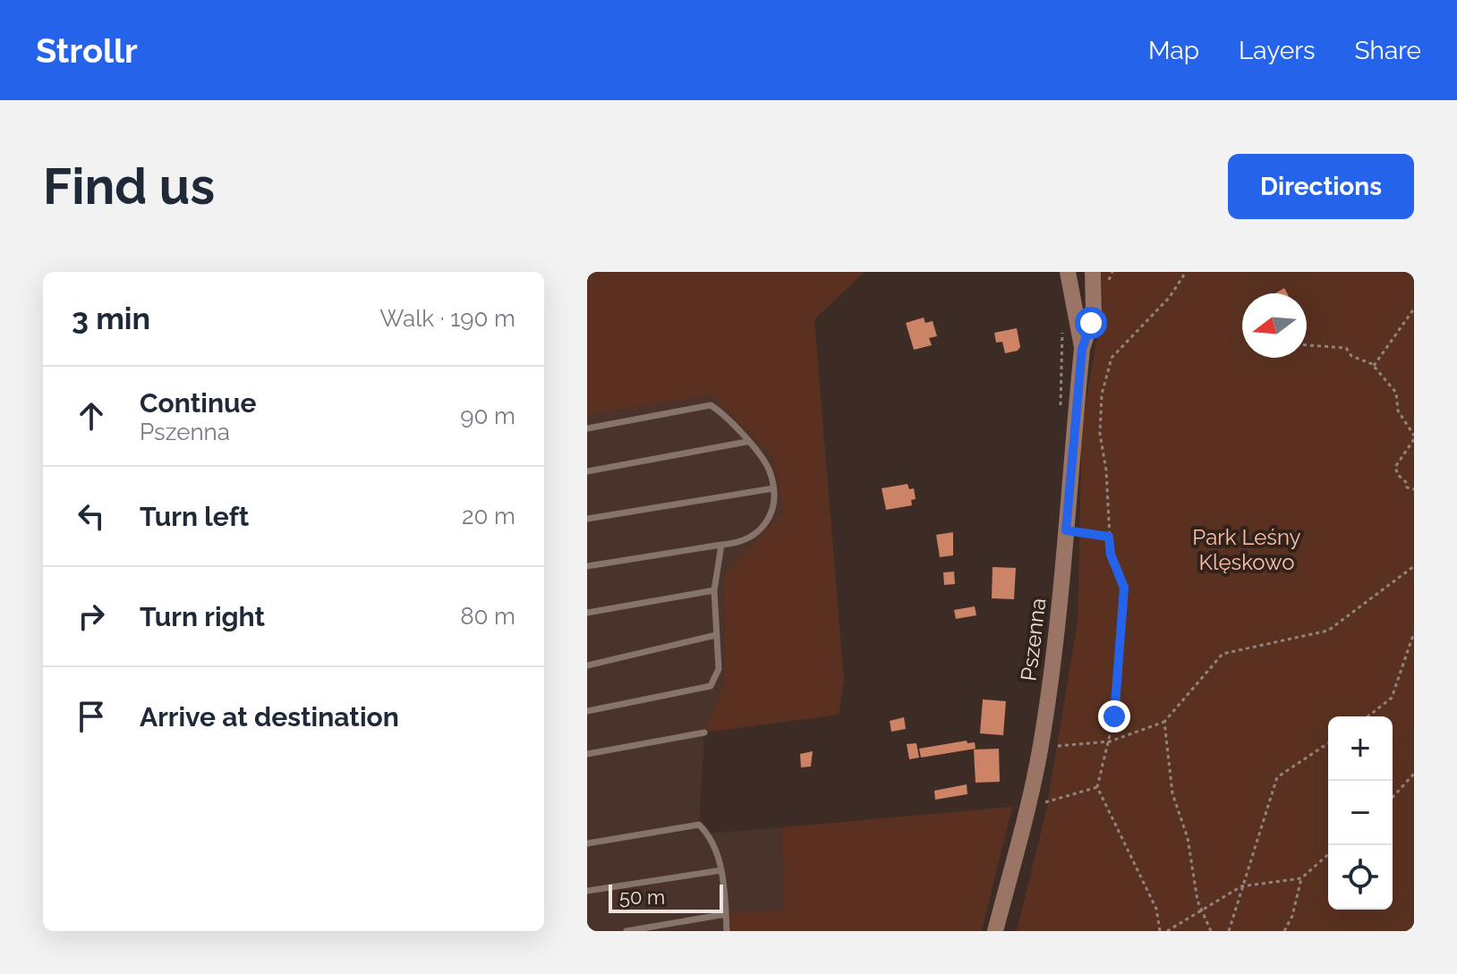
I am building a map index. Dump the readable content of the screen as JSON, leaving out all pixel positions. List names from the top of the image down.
{
  "streets": {
    "street": ["Pszenna"]
  },
  "parks": ["Park Leśny Klęskowo"],
  "scale_bar": "50 m",
  "north": "left",
  "page": {
    "header": "Strollr",
    "nav": ["Map", "Layers", "Share"],
    "buttons": "Directions",
    "title": "Find us",
    "heading": ["3 min", "Walk · 190 m"],
    "list": [
      ["Continue", "Pszenna", "90 m"],
      ["Turn left", "20 m"],
      ["Turn right", "80 m"],
      "Arrive at destination"
    ],
    "map_buttons": ["+", "−"],
    "scale": "50 m"
  }
}
